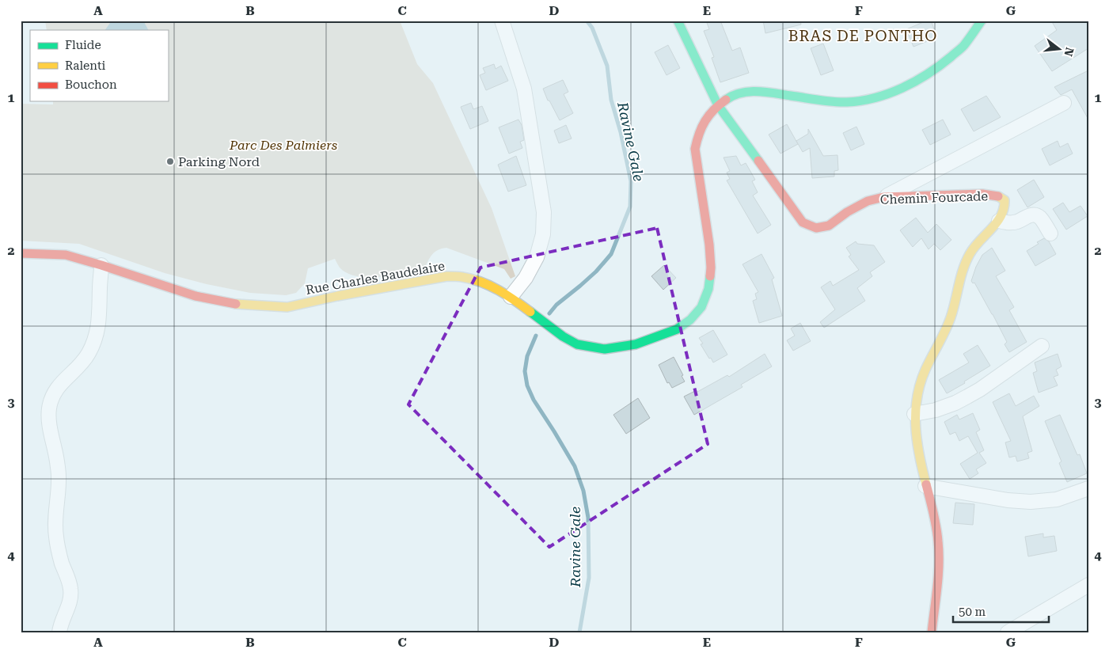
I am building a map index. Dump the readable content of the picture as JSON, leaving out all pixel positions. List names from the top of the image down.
{
  "streets": {
    "main road": ["Chemin Fourcade", "Rue Charles Baudelaire"]
  },
  "crossings": [
    ["Chemin Fourcade", "Rue Charles Baudelaire"]
  ],
  "districts": ["BRAS DE PONTHO"],
  "water": ["Ravine Gale"],
  "parks": ["Parc Des Palmiers"],
  "places": ["Parking Nord"],
  "legend": ["Fluide", "Ralenti", "Bouchon"],
  "scale_bar": "50 m",
  "north": "right",
  "grid": {
    "columns": [
      "A",
      "B",
      "C",
      "D",
      "E",
      "F",
      "G"
    ],
    "rows": [
      "1",
      "2",
      "3",
      "4"
    ]
  }
}
